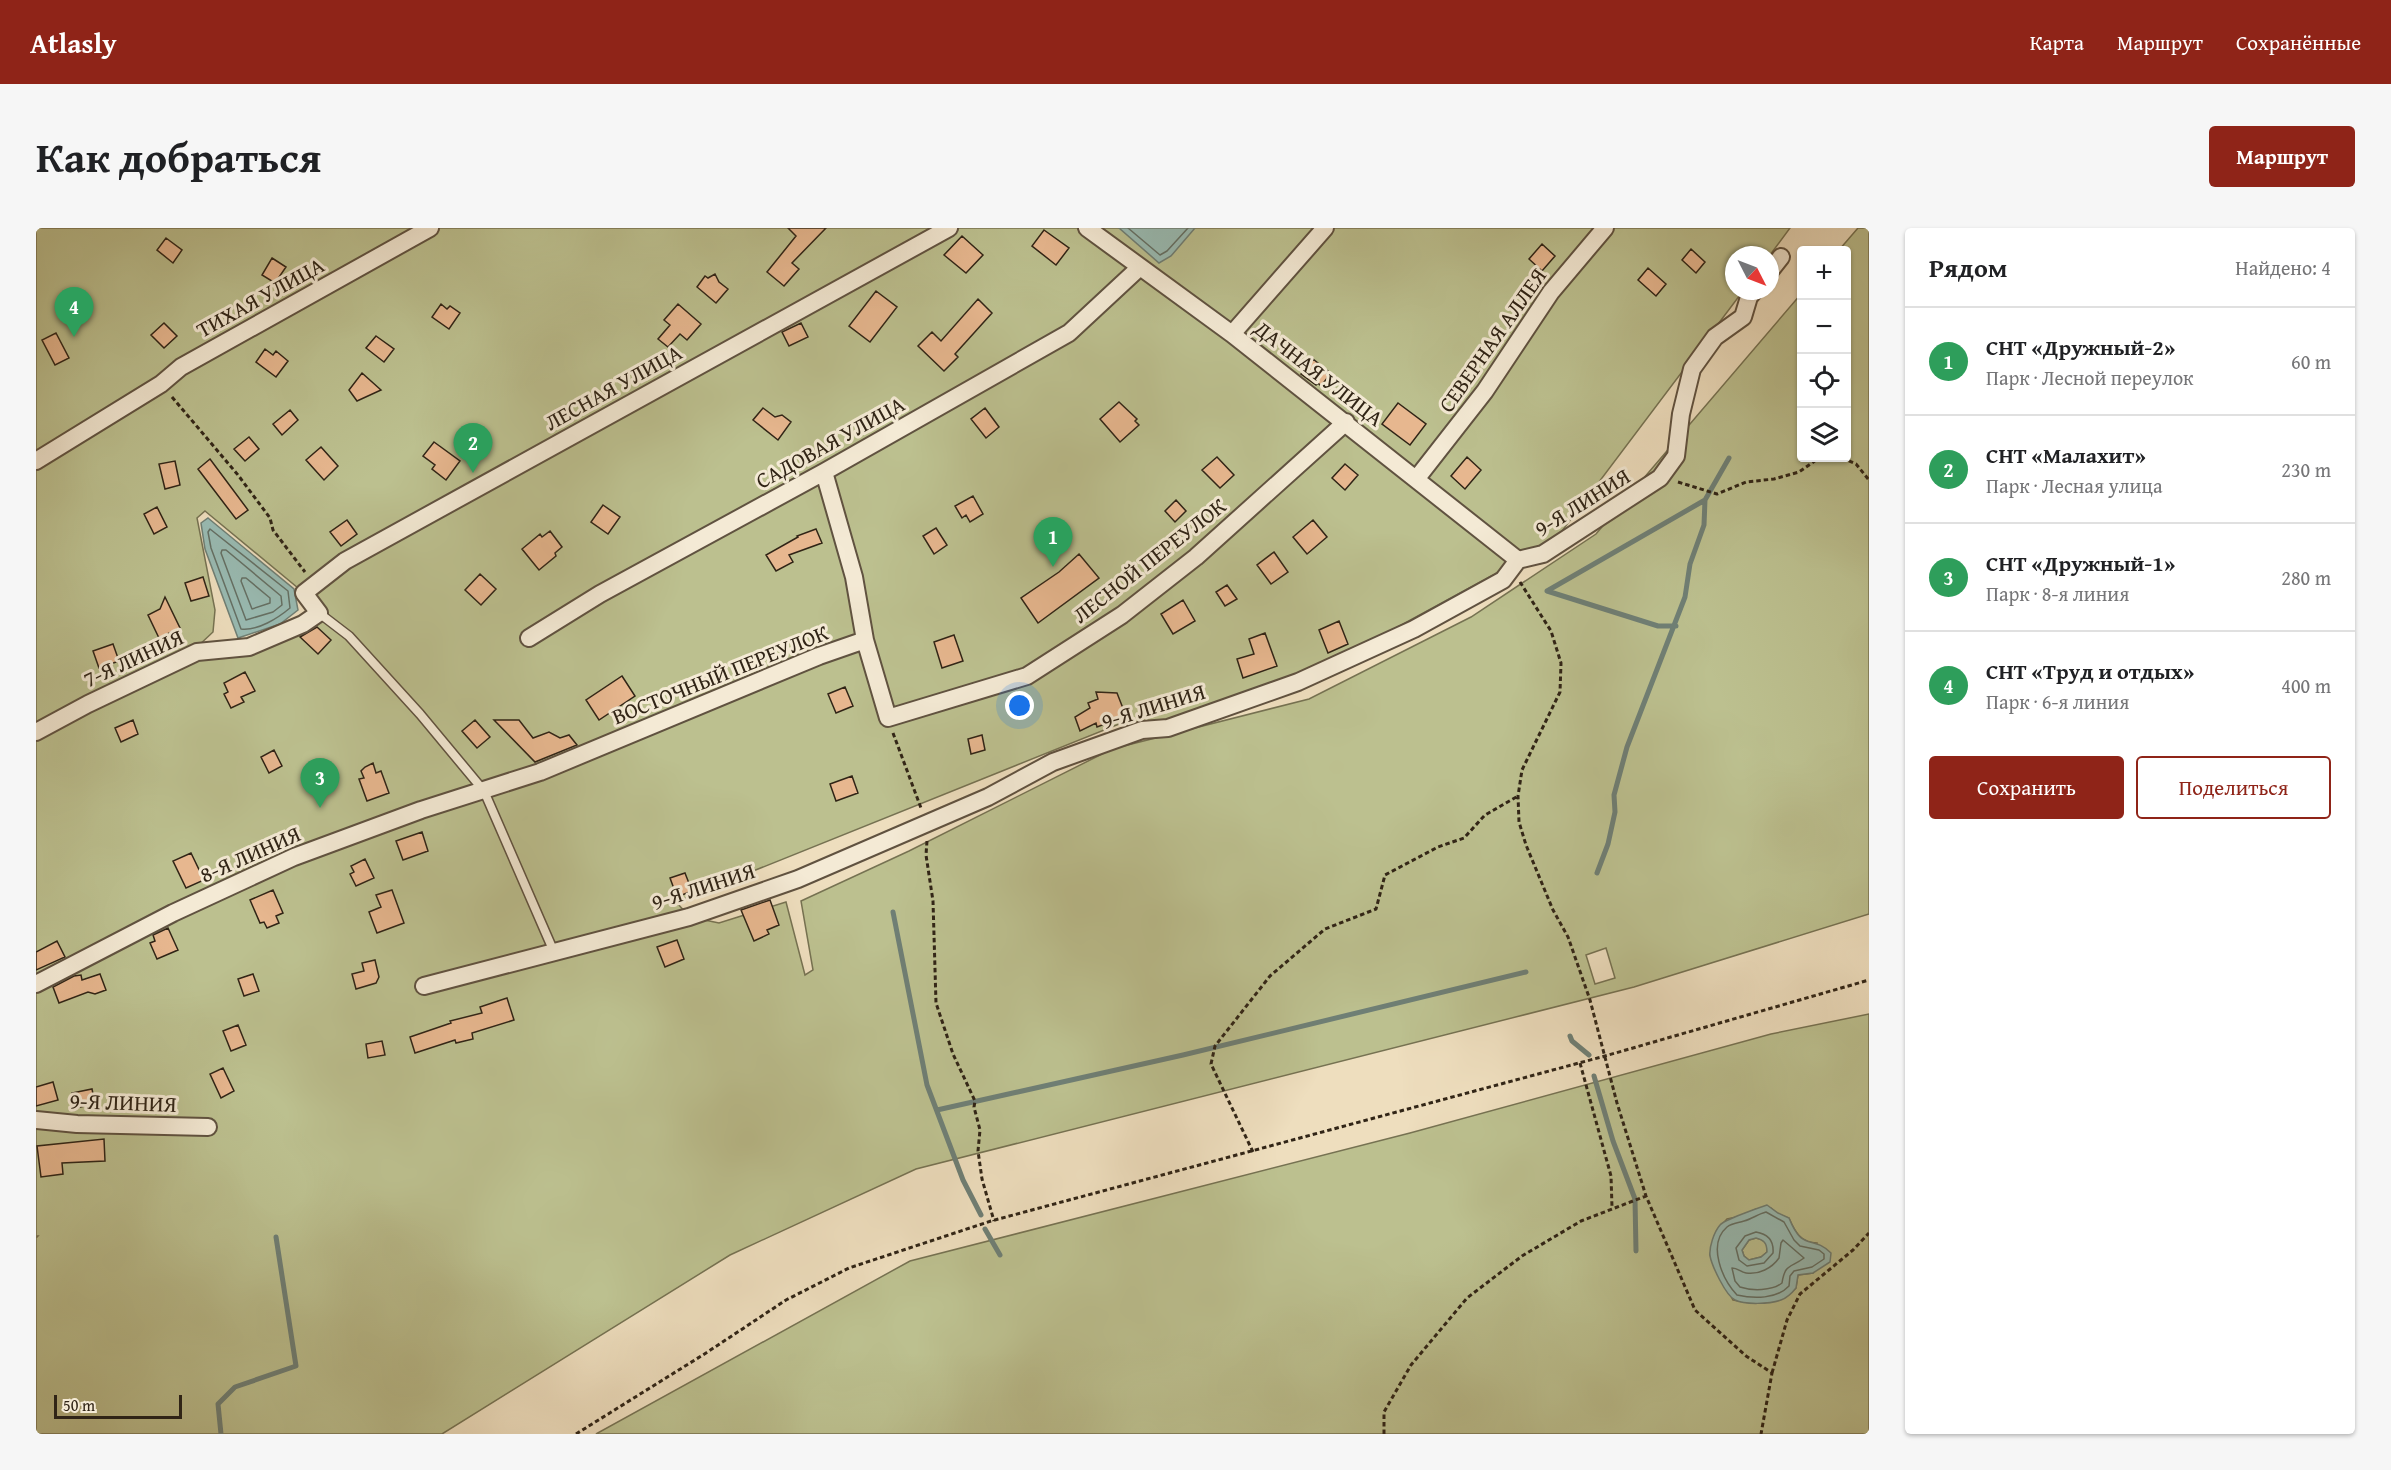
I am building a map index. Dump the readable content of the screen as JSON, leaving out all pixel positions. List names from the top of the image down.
{
  "streets": {
    "street": [
      "ТИХАЯ УЛИЦА",
      "СЕВЕРНАЯ АЛЛЕЯ",
      "ДАЧНАЯ УЛИЦА",
      "ЛЕСНАЯ УЛИЦА",
      "САДОВАЯ УЛИЦА",
      "9-Я ЛИНИЯ",
      "ЛЕСНОЙ ПЕРЕУЛОК",
      "7-Я ЛИНИЯ",
      "ВОСТОЧНЫЙ ПЕРЕУЛОК",
      "8-Я ЛИНИЯ"
    ]
  },
  "crossings": [
    ["СЕВЕРНАЯ АЛЛЕЯ", "ДАЧНАЯ УЛИЦА"],
    ["ДАЧНАЯ УЛИЦА", "САДОВАЯ УЛИЦА"],
    ["ДАЧНАЯ УЛИЦА", "9-Я ЛИНИЯ"],
    ["ДАЧНАЯ УЛИЦА", "ЛЕСНОЙ ПЕРЕУЛОК"],
    ["ВОСТОЧНЫЙ ПЕРЕУЛОК", "8-Я ЛИНИЯ"]
  ],
  "scale_bar": "50 m",
  "north": "bottom right",
  "page": {
    "header": "Atlasly",
    "nav": ["Карта", "Маршрут", "Сохранённые"],
    "title": "Как добраться",
    "buttons": [
      "Маршрут",
      ["Сохранить", "Поделиться"]
    ],
    "heading": ["Рядом", "Найдено: 4"],
    "map_buttons": ["+", "−"],
    "pins": [
      "4",
      "2",
      "1",
      "3"
    ],
    "list": [
      {
        "mark": "1",
        "name": "СНТ «Дружный-2»",
        "note": "Парк · Лесной переулок",
        "value": "60 m"
      },
      {
        "mark": "2",
        "name": "СНТ «Малахит»",
        "note": "Парк · Лесная улица",
        "value": "230 m"
      },
      {
        "mark": "3",
        "name": "СНТ «Дружный-1»",
        "note": "Парк · 8-я линия",
        "value": "280 m"
      },
      {
        "mark": "4",
        "name": "СНТ «Труд и отдых»",
        "note": "Парк · 6-я линия",
        "value": "400 m"
      }
    ],
    "scale": "50 m"
  }
}
